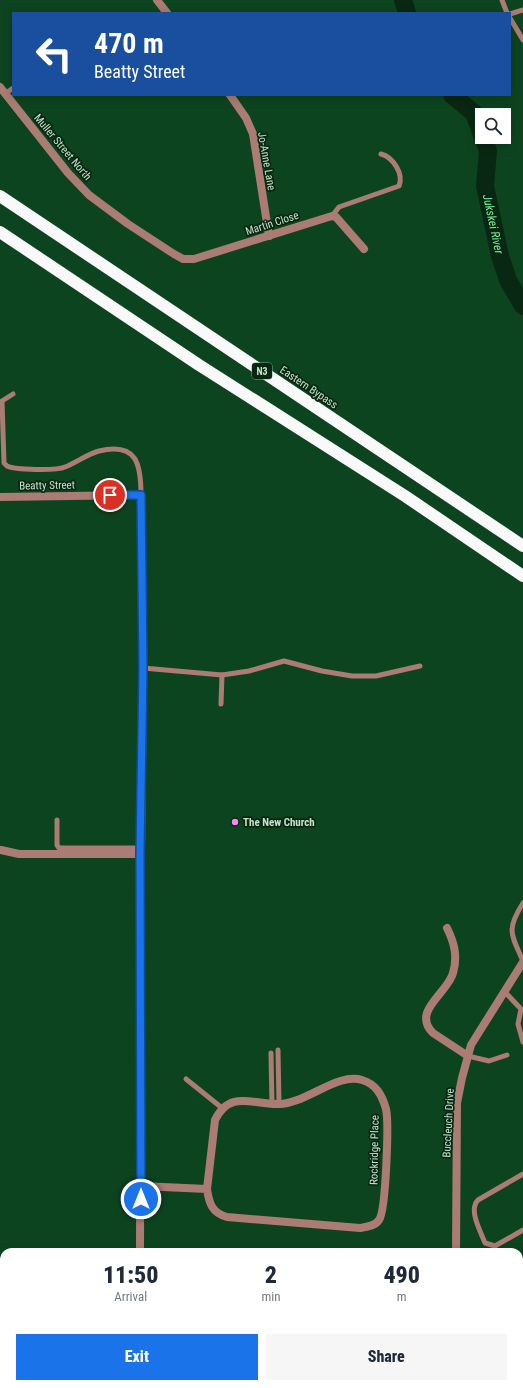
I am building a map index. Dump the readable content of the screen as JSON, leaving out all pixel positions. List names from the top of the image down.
{
  "streets": {
    "highway": ["N3", "Eastern Bypass"],
    "street": [
      "Muller Street North",
      "Jo-Anne Lane",
      "Martin Close",
      "Beatty Street",
      "Buccleuch Drive",
      "Rockridge Place"
    ]
  },
  "crossings": [
    ["Muller Street North", "Martin Close"],
    ["Jo-Anne Lane", "Martin Close"]
  ],
  "water": ["Jukskei River"],
  "places": ["The New Church"],
  "page": {
    "turn": ["470 m", "Beatty Street"],
    "eta": [
      "11:50",
      "Arrival",
      "2",
      "min",
      "490",
      "m"
    ],
    "buttons": ["Exit", "Share"]
  }
}
